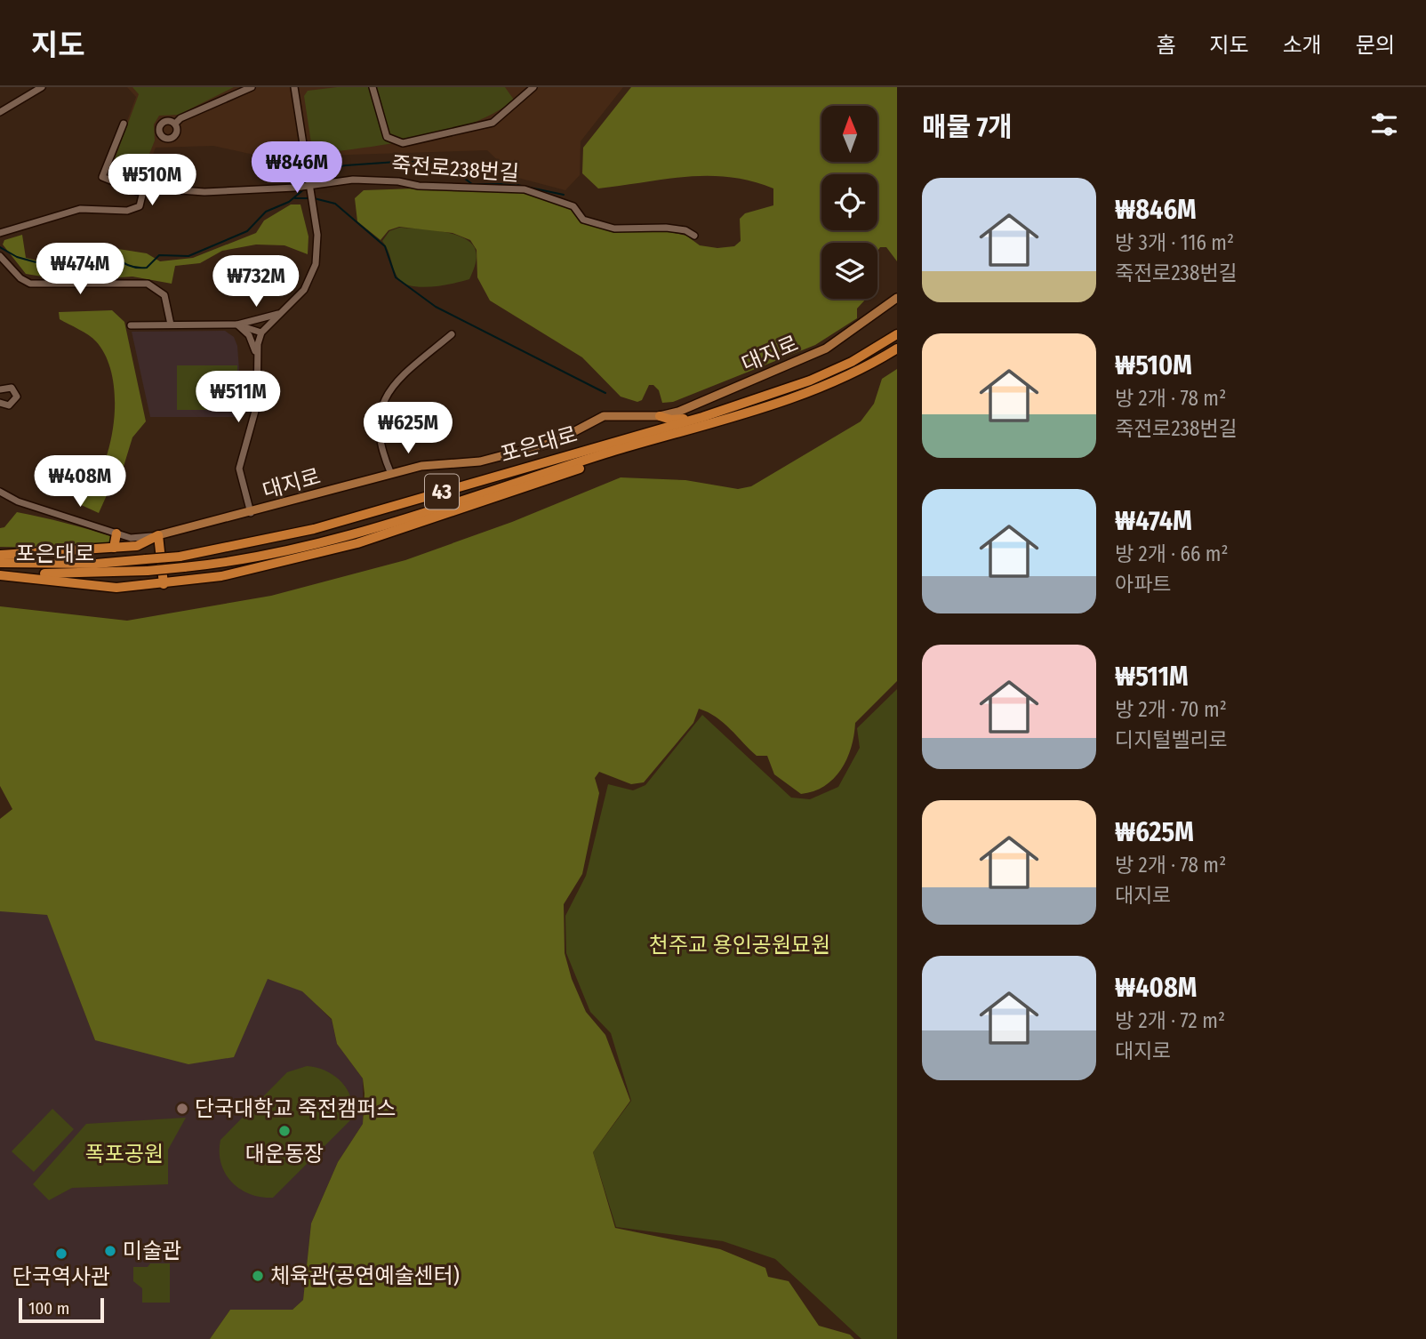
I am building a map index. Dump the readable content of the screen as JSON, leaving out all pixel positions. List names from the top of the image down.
{
  "streets": {
    "highway": ["포은대로", "43"],
    "main road": ["대지로"],
    "street": ["죽전로238번길"]
  },
  "parks": ["천주교 용인공원묘원", "폭포공원"],
  "places": [
    "단국대학교 죽전캠퍼스",
    "대운동장",
    "미술관",
    "단국역사관",
    "체육관(공연예술센터)"
  ],
  "scale_bar": "100 m",
  "north": "top",
  "page": {
    "header": "지도",
    "nav": [
      "홈",
      "지도",
      "소개",
      "문의"
    ],
    "heading": "매물 7개",
    "price": [
      "₩846M",
      "₩510M",
      "₩474M",
      "₩732M",
      "₩511M",
      "₩625M",
      "₩408M"
    ],
    "list": [
      {
        "name": "₩846M",
        "note": "방 3개 · 116 m² · 죽전로238번길"
      },
      {
        "name": "₩510M",
        "note": "방 2개 · 78 m² · 죽전로238번길"
      },
      {
        "name": "₩474M",
        "note": "방 2개 · 66 m² · 아파트"
      },
      {
        "name": "₩511M",
        "note": "방 2개 · 70 m² · 디지털벨리로"
      },
      {
        "name": "₩625M",
        "note": "방 2개 · 78 m² · 대지로"
      },
      {
        "name": "₩408M",
        "note": "방 2개 · 72 m² · 대지로"
      }
    ],
    "scale": "100 m"
  }
}
